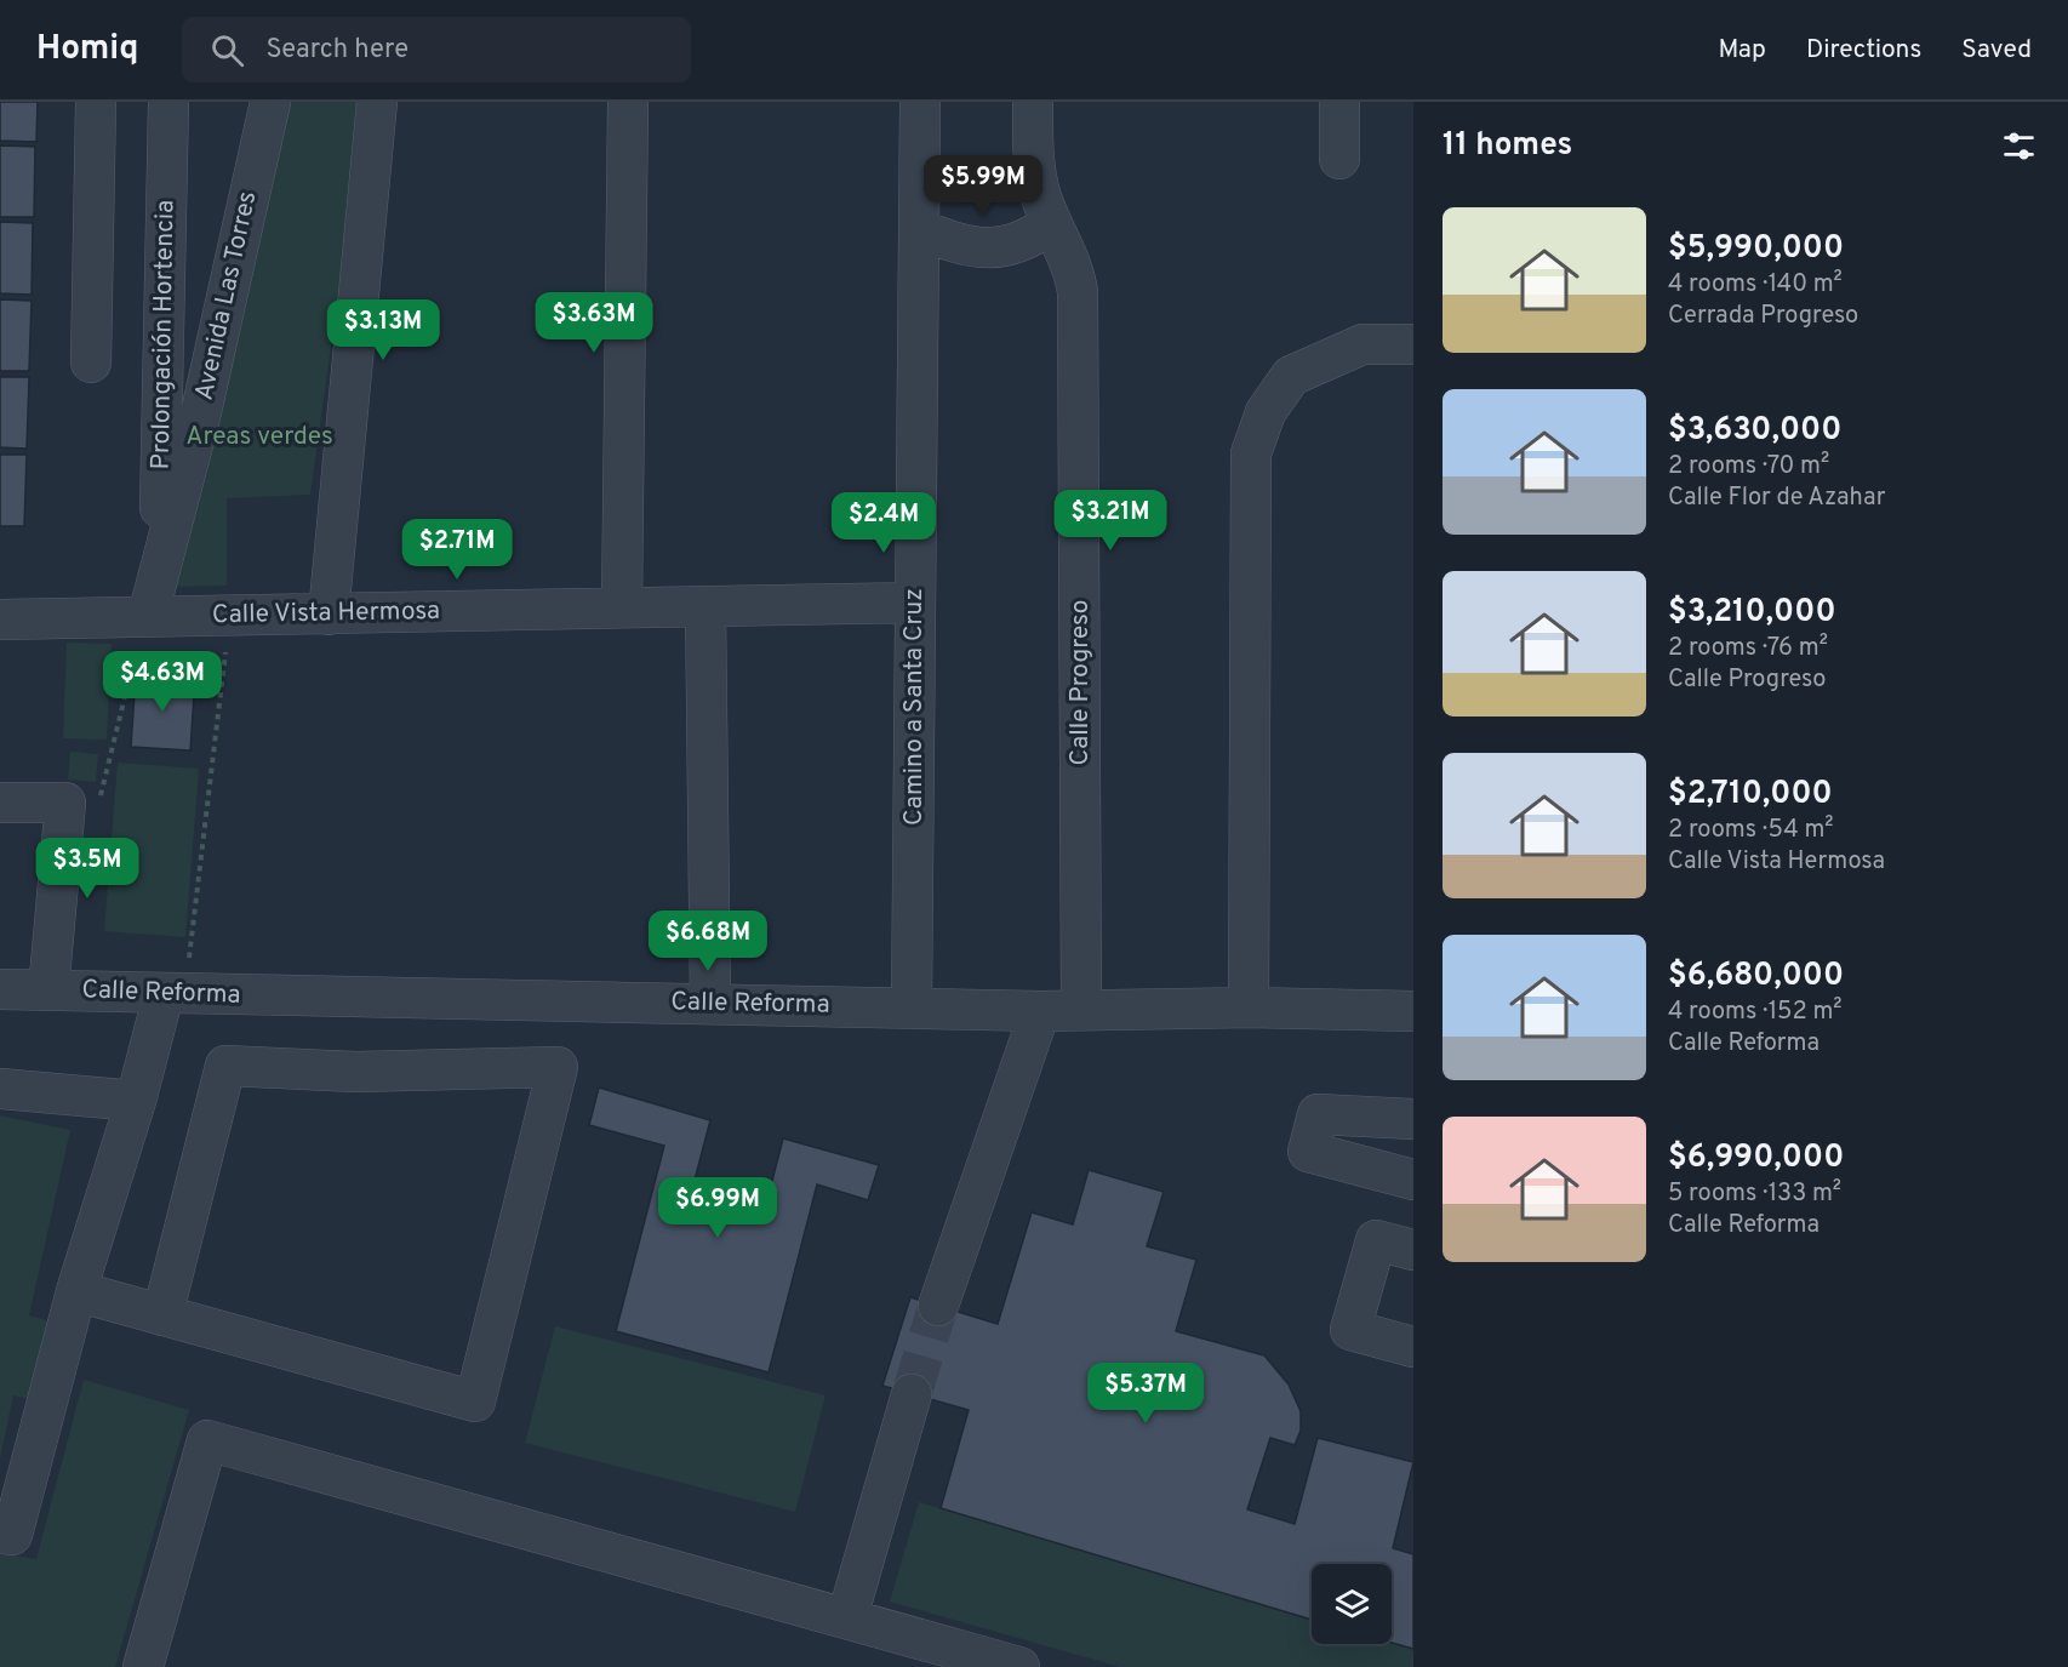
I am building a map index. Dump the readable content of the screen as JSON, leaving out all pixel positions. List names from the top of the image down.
{
  "streets": {
    "street": [
      "Avenida Las Torres",
      "Prolongación Hortencia",
      "Calle Vista Hermosa",
      "Calle Progreso",
      "Camino a Santa Cruz",
      "Calle Reforma"
    ]
  },
  "crossings": [
    ["Avenida Las Torres", "Prolongación Hortencia"],
    ["Avenida Las Torres", "Calle Vista Hermosa"],
    ["Calle Vista Hermosa", "Camino a Santa Cruz"],
    ["Calle Progreso", "Calle Reforma"],
    ["Camino a Santa Cruz", "Calle Reforma"]
  ],
  "parks": ["Areas verdes"],
  "page": {
    "header": "Homiq",
    "search": "Search here",
    "nav": ["Map", "Directions", "Saved"],
    "heading": "11 homes",
    "price": [
      "$5.99M",
      "$3.63M",
      "$3.13M",
      "$3.21M",
      "$2.4M",
      "$2.71M",
      "$4.63M",
      "$3.5M",
      "$6.68M",
      "$6.99M",
      "$5.37M"
    ],
    "list": [
      {
        "name": "$5,990,000",
        "note": "4 rooms · 140 m² · Cerrada Progreso"
      },
      {
        "name": "$3,630,000",
        "note": "2 rooms · 70 m² · Calle Flor de Azahar"
      },
      {
        "name": "$3,210,000",
        "note": "2 rooms · 76 m² · Calle Progreso"
      },
      {
        "name": "$2,710,000",
        "note": "2 rooms · 54 m² · Calle Vista Hermosa"
      },
      {
        "name": "$6,680,000",
        "note": "4 rooms · 152 m² · Calle Reforma"
      },
      {
        "name": "$6,990,000",
        "note": "5 rooms · 133 m² · Calle Reforma"
      }
    ]
  }
}
